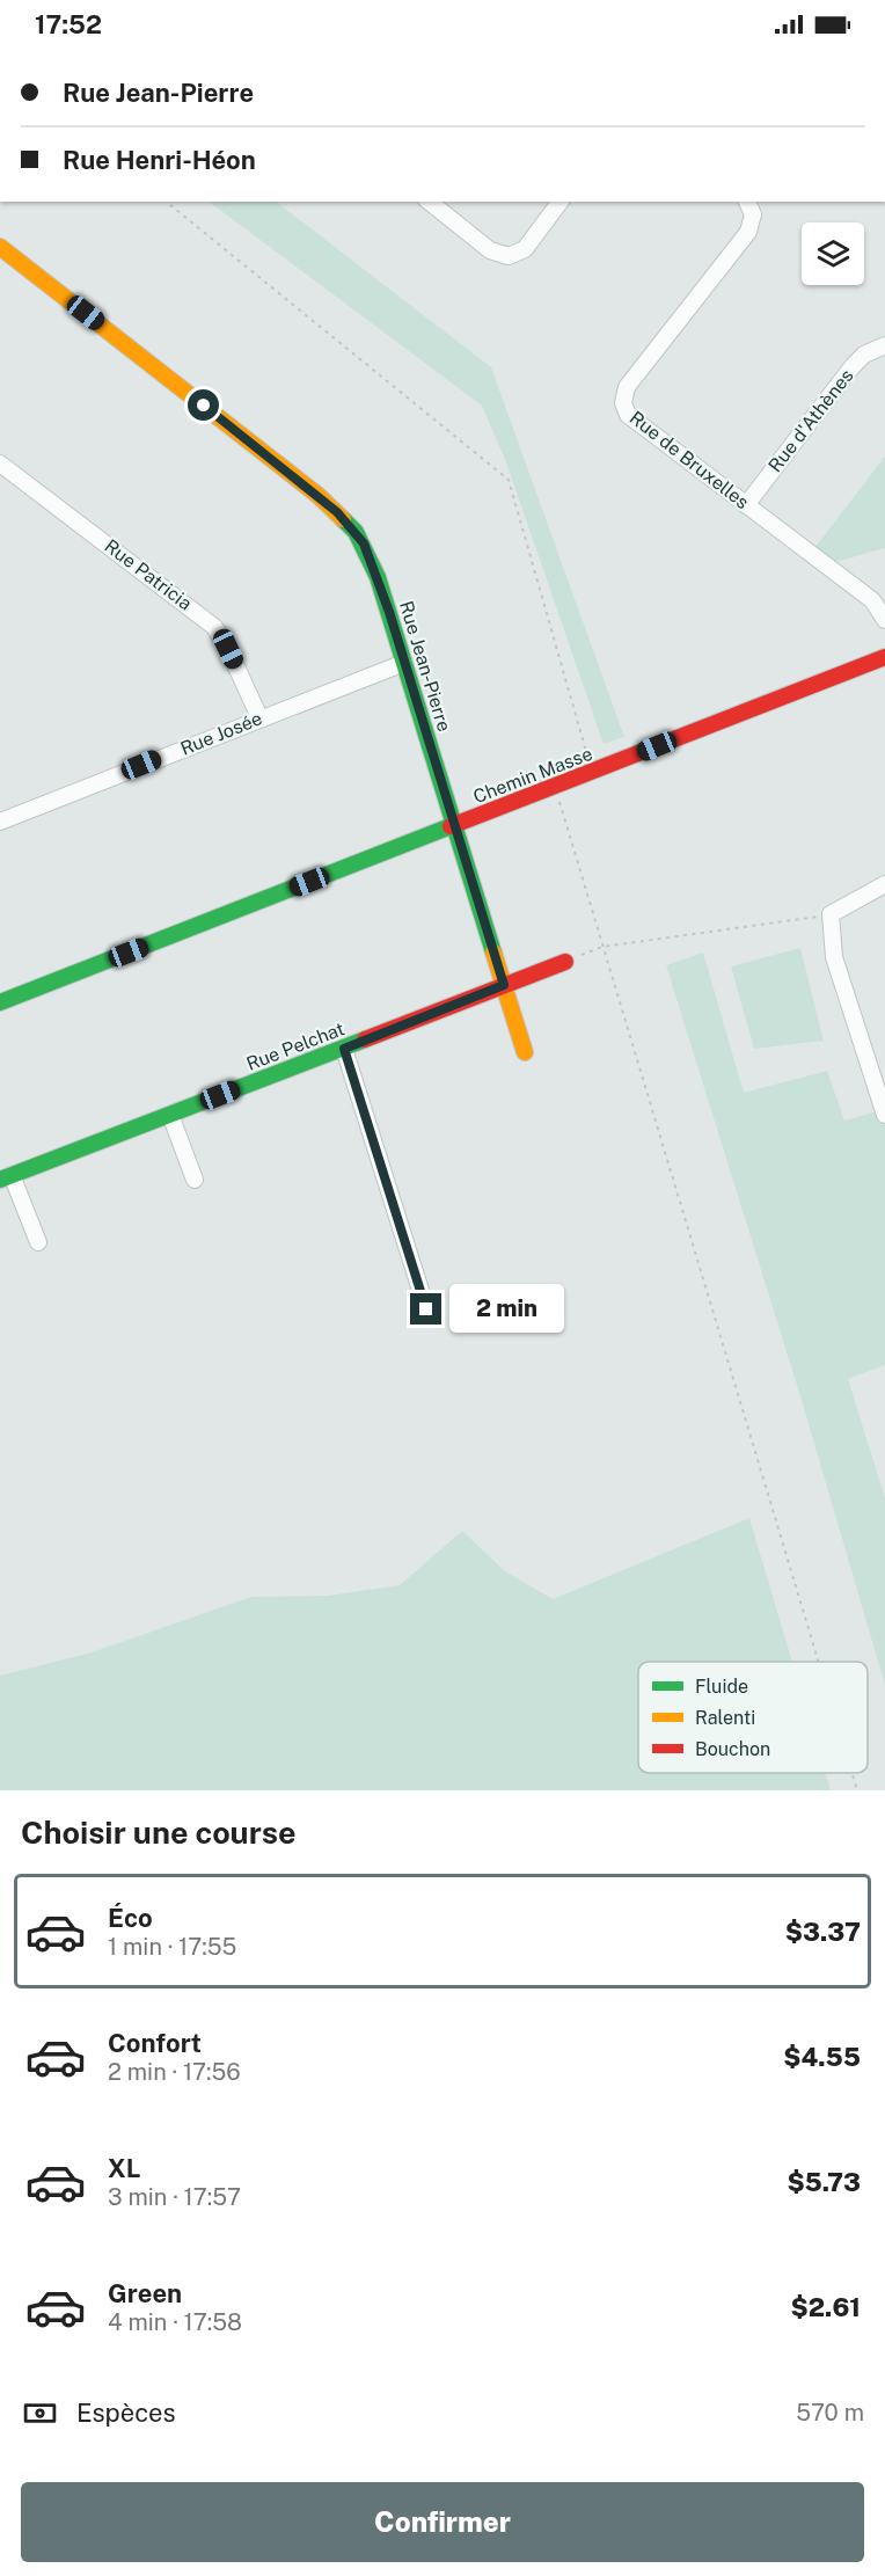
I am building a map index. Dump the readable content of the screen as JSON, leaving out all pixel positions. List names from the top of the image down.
{
  "streets": {
    "street": [
      "Rue d'Athènes",
      "Rue de Bruxelles",
      "Rue Patricia",
      "Rue Jean-Pierre",
      "Rue Josée",
      "Chemin Masse",
      "Rue Pelchat"
    ]
  },
  "crossings": [
    ["Rue d'Athènes", "Rue de Bruxelles"],
    ["Rue Patricia", "Rue Josée"],
    ["Rue Jean-Pierre", "Rue Josée"],
    ["Rue Jean-Pierre", "Chemin Masse"],
    ["Rue Jean-Pierre", "Rue Pelchat"]
  ],
  "legend": ["Fluide", "Ralenti", "Bouchon"],
  "page": {
    "status": "17:52",
    "banner": ["Rue Jean-Pierre", "Rue Henri-Héon"],
    "bubble": "2 min",
    "heading": "Choisir une course",
    "list": [
      {
        "name": "Éco",
        "note": "1 min · 17:55",
        "value": "$3.37"
      },
      {
        "name": "Confort",
        "note": "2 min · 17:56",
        "value": "$4.55"
      },
      {
        "name": "XL",
        "note": "3 min · 17:57",
        "value": "$5.73"
      },
      {
        "name": "Green",
        "note": "4 min · 17:58",
        "value": "$2.61"
      }
    ],
    "pay": ["Espèces", "570 m"],
    "buttons": "Confirmer"
  }
}
